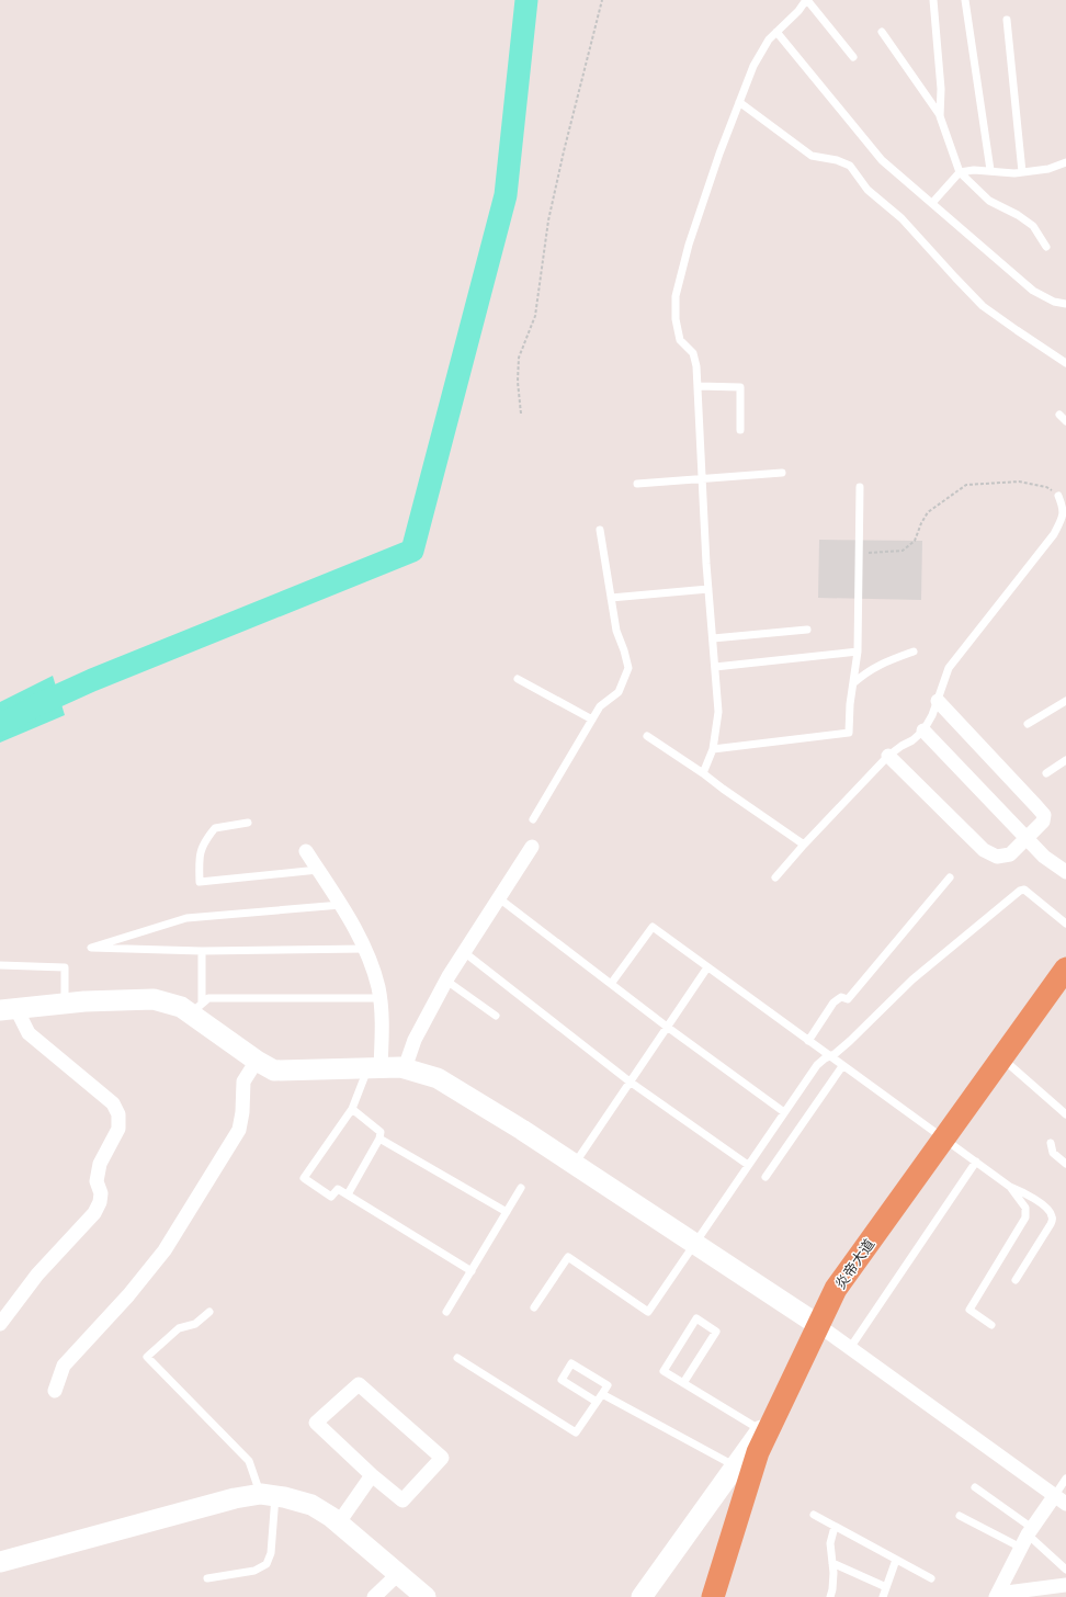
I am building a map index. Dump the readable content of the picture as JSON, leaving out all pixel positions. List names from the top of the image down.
{
  "streets": {
    "main road": ["炎帝大道"]
  }
}
